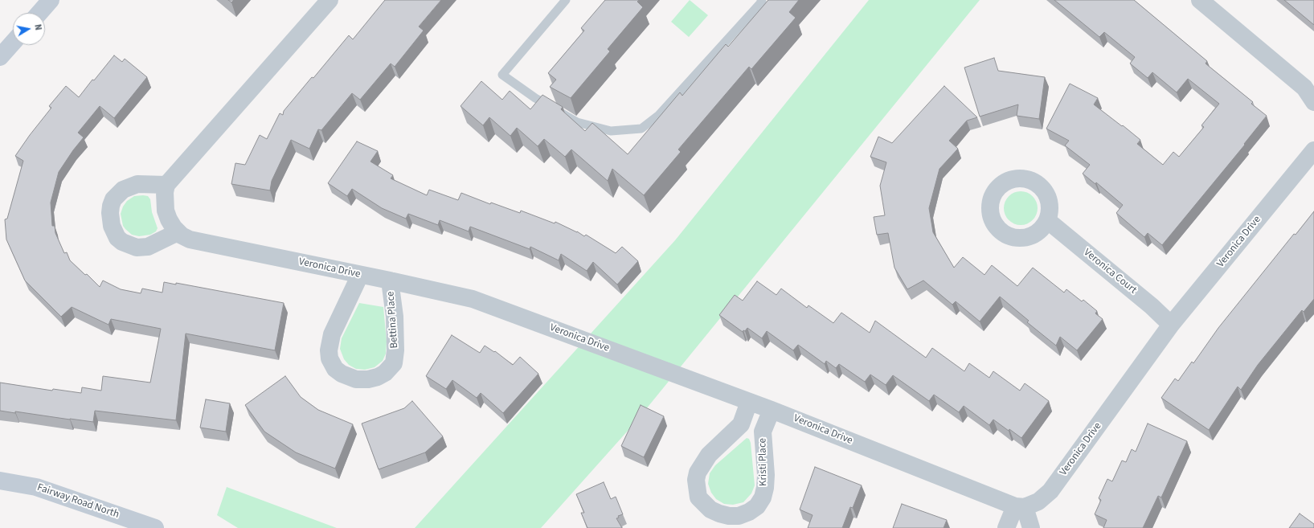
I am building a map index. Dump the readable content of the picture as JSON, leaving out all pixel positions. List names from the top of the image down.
{
  "streets": {
    "main road": ["Fairway Road North"],
    "street": [
      "Veronica Drive",
      "Veronica Court",
      "Bettina Place",
      "Kristi Place"
    ]
  },
  "crossings": [
    ["Veronica Drive", "Veronica Court"],
    ["Veronica Drive", "Bettina Place"],
    ["Veronica Drive", "Kristi Place"]
  ],
  "north": "right"
}
